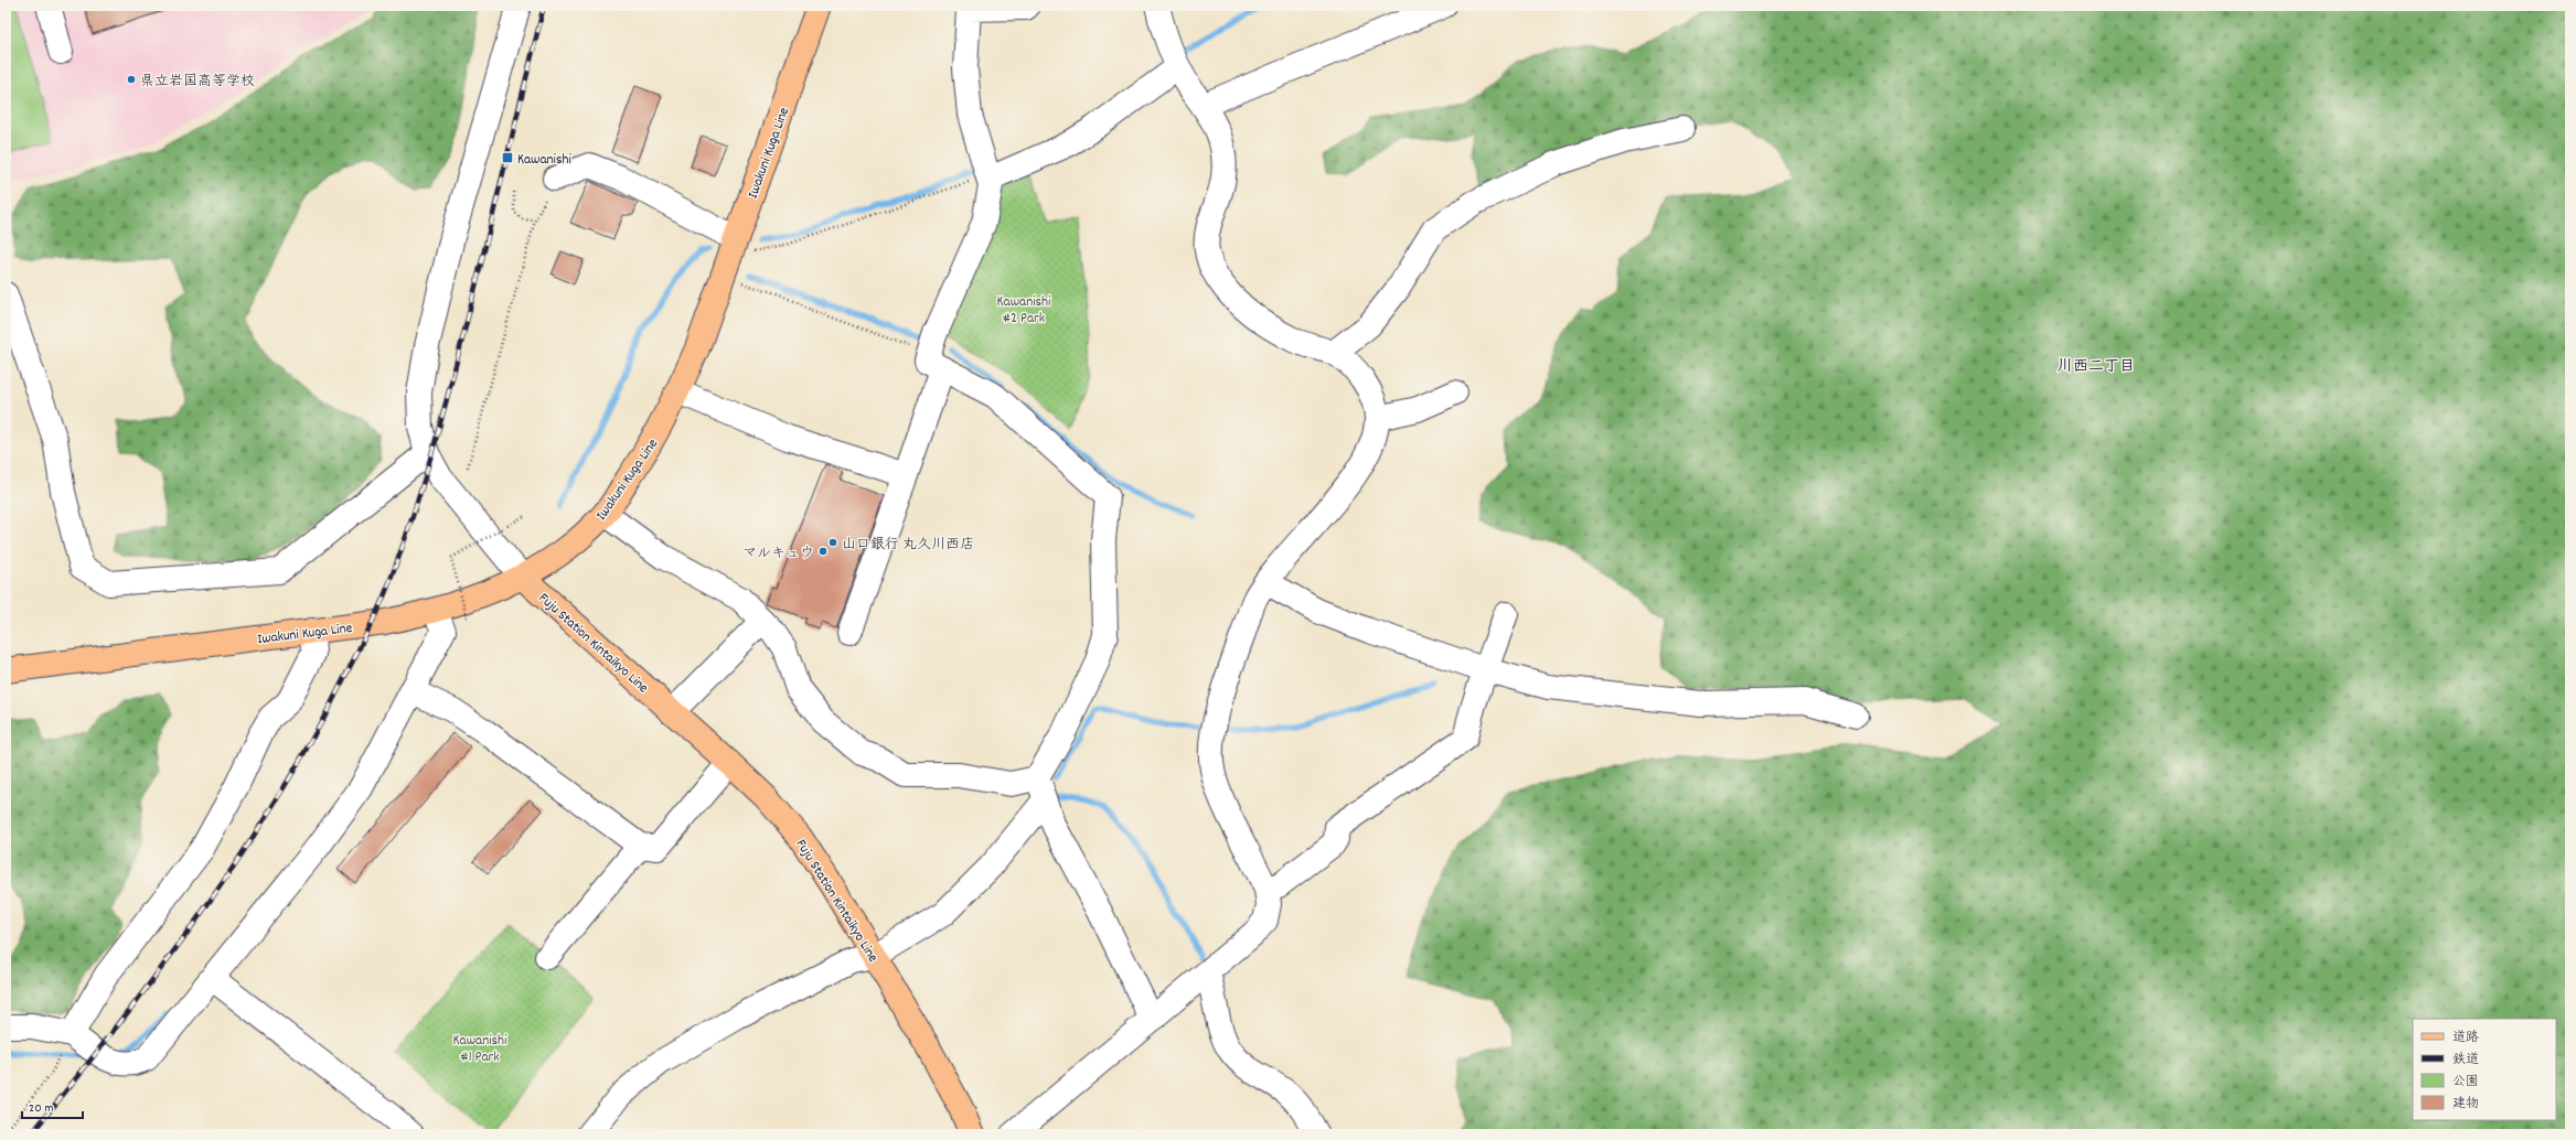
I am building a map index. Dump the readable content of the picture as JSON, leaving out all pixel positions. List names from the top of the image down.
{
  "streets": {
    "main road": ["Iwakuni Kuga Line", "Fuju Station Kintaikyo Line"]
  },
  "crossings": [
    ["Iwakuni Kuga Line", "Fuju Station Kintaikyo Line"]
  ],
  "districts": ["川西二丁目"],
  "parks": ["Kawanishi #2 Park", "Kawanishi #1 Park"],
  "places": {
    "other": ["県立岩国高等学校", "山口銀行 丸久川西店", "マルキュウ"],
    "transit": ["Kawanishi"]
  },
  "legend": [
    "道路",
    "鉄道",
    "公園",
    "建物"
  ],
  "scale_bar": "20 m"
}
